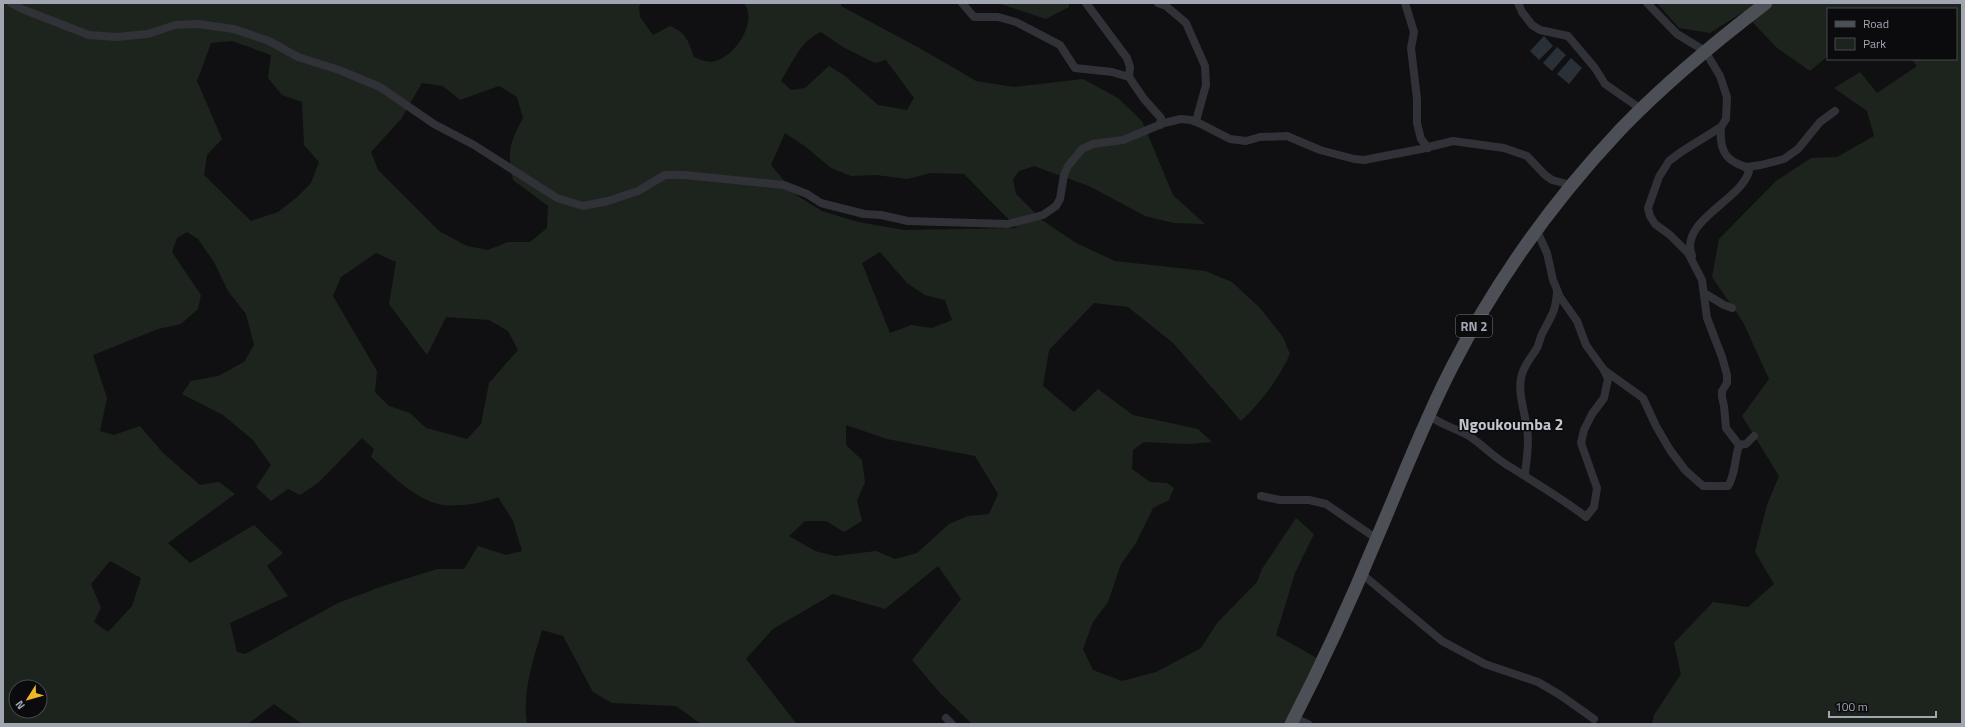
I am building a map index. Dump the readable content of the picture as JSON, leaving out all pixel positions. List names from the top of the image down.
{
  "streets": {
    "main road": ["RN 2"]
  },
  "districts": ["Ngoukoumba 2"],
  "legend": ["Road", "Park"],
  "scale_bar": "100 m",
  "north": "bottom left"
}
